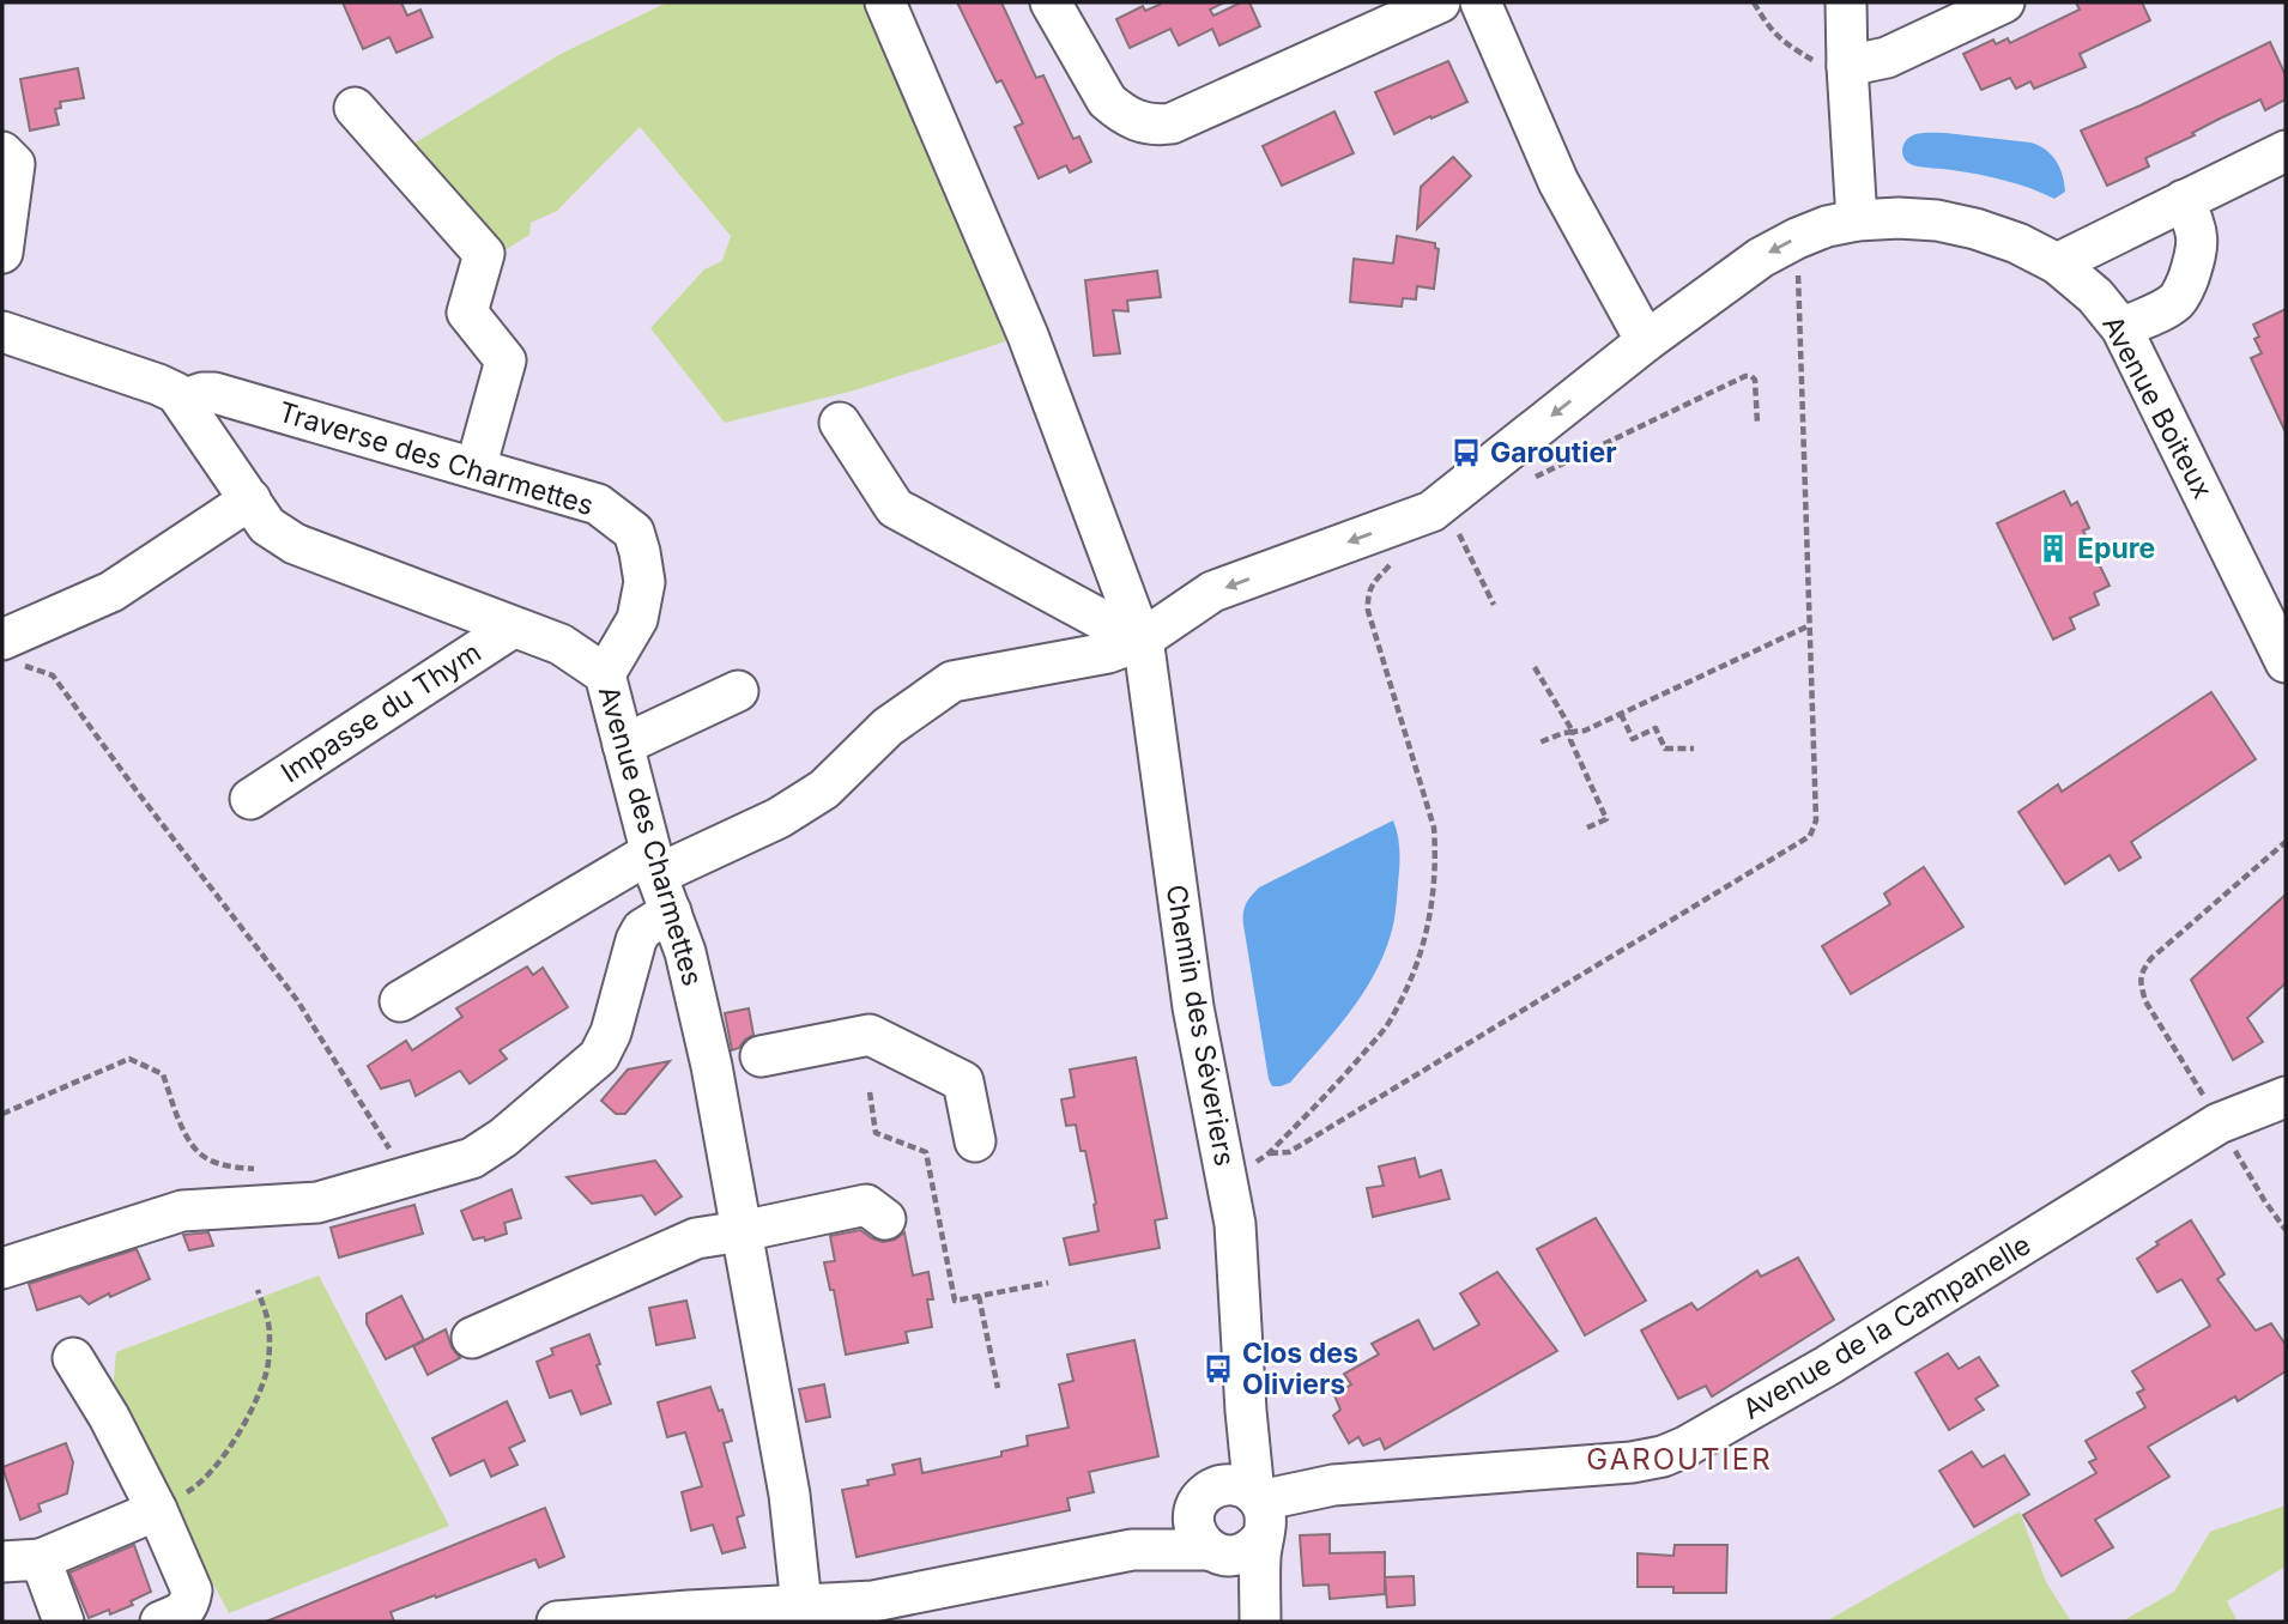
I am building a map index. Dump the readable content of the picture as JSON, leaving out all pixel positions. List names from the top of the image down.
{
  "streets": {
    "street": [
      "Avenue Boiteux",
      "Traverse des Charmettes",
      "Impasse du Thym",
      "Avenue des Charmettes",
      "Chemin des Séveriers",
      "Avenue de la Campanelle"
    ]
  },
  "crossings": [
    ["Avenue Boiteux", "Avenue des Charmettes"],
    ["Avenue Boiteux", "Chemin des Séveriers"],
    ["Traverse des Charmettes", "Avenue des Charmettes"],
    ["Impasse du Thym", "Avenue des Charmettes"],
    ["Chemin des Séveriers", "Avenue de la Campanelle"]
  ],
  "one_way": ["Avenue Boiteux"],
  "districts": ["GAROUTIER"],
  "places": {
    "bus stop": ["Garoutier", "Clos des Oliviers"],
    "building": ["Epure"]
  }
}
